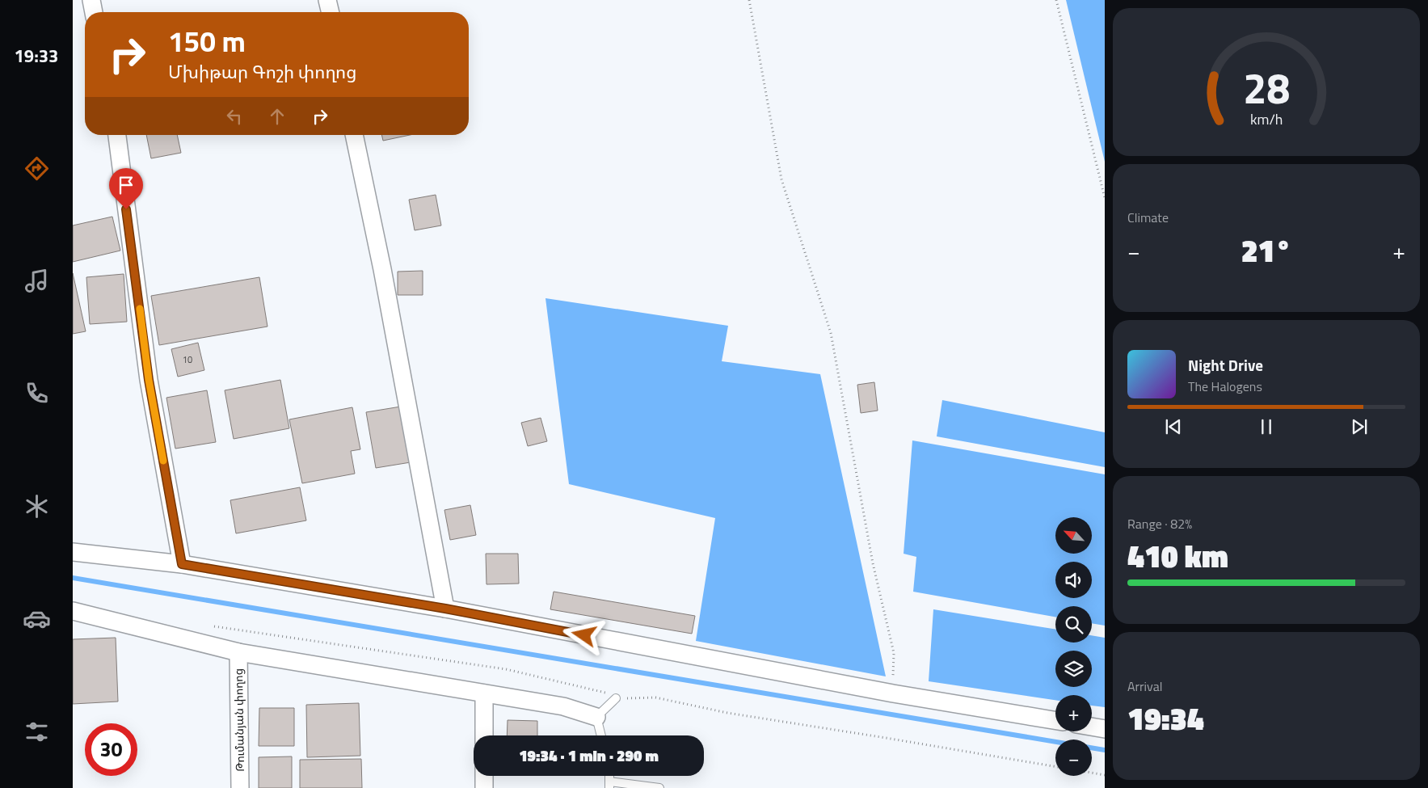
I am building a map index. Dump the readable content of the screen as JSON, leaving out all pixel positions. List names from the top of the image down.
{
  "streets": {
    "street": ["Թումանյան փողոց"]
  },
  "house_numbers": ["10"],
  "north": "top left",
  "page": {
    "tabs": "19:33",
    "turn": ["150 m", "Մխիթար Գոշի փողոց"],
    "tile": [
      "Climate",
      ["Range · 82%", "410 km"],
      ["Arrival", "19:34"]
    ],
    "heat": ["−", "21°", "+"],
    "song": ["Night Drive", "The Halogens"],
    "map_buttons": ["+", "−"],
    "limit": "30",
    "trip": "19:34 · 1 min · 290 m",
    "gauge": ["28", "km/h"]
  }
}
